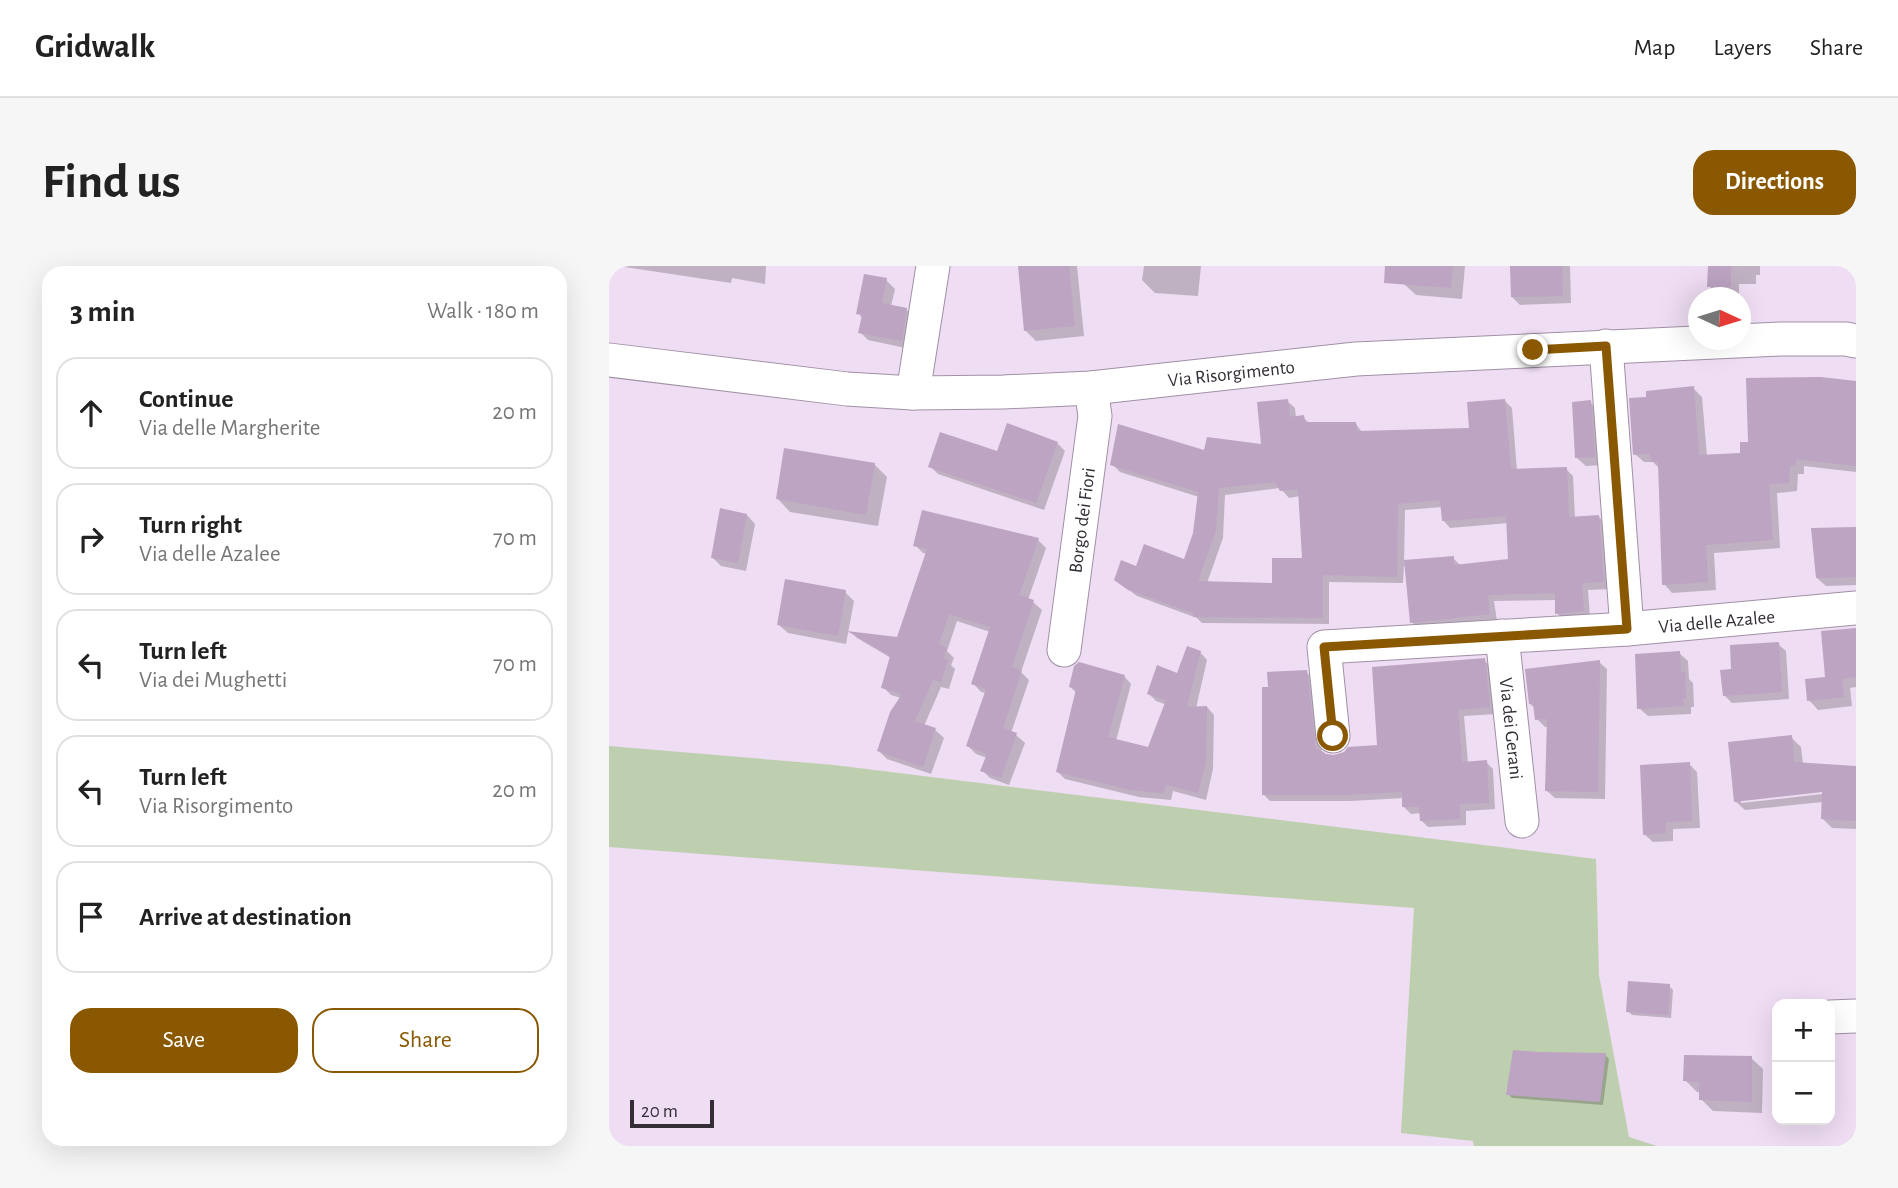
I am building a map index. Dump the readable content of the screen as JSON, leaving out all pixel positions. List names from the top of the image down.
{
  "streets": {
    "street": [
      "Via Risorgimento",
      "Borgo dei Fiori",
      "Via delle Azalee",
      "Via dei Gerani"
    ]
  },
  "crossings": [
    ["Via Risorgimento", "Borgo dei Fiori"],
    ["Via delle Azalee", "Via dei Gerani"]
  ],
  "scale_bar": "20 m",
  "north": "right",
  "page": {
    "header": "Gridwalk",
    "nav": ["Map", "Layers", "Share"],
    "buttons": [
      "Directions",
      ["Save", "Share"]
    ],
    "title": "Find us",
    "heading": ["3 min", "Walk · 180 m"],
    "list": [
      ["Continue", "Via delle Margherite", "20 m"],
      ["Turn right", "Via delle Azalee", "70 m"],
      ["Turn left", "Via dei Mughetti", "70 m"],
      ["Turn left", "Via Risorgimento", "20 m"],
      "Arrive at destination"
    ],
    "map_buttons": ["+", "−"],
    "scale": "20 m"
  }
}
